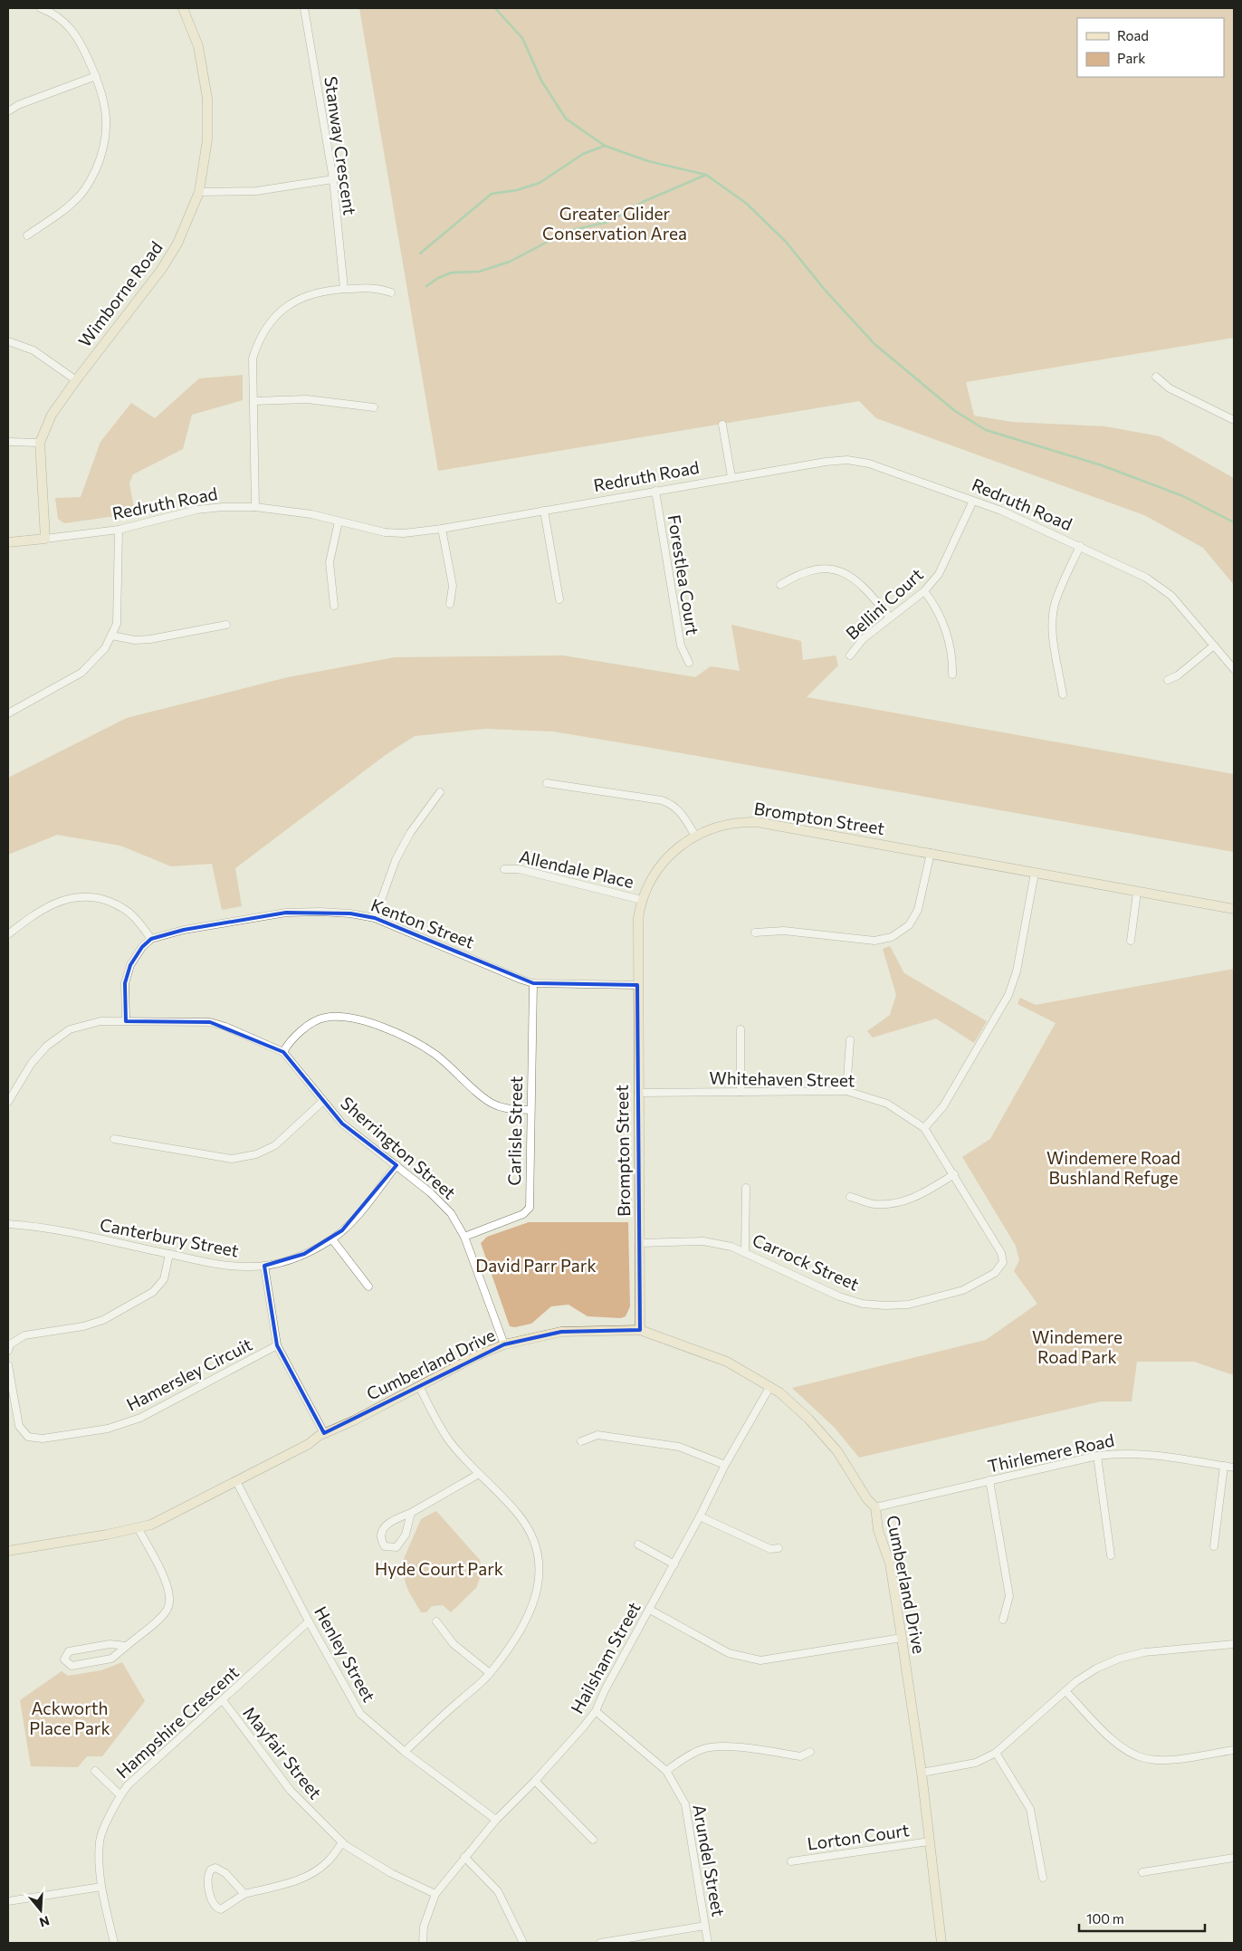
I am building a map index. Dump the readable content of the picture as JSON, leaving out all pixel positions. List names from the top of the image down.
{
  "streets": {
    "street": [
      "Stanway Crescent",
      "Wimborne Road",
      "Redruth Road",
      "Forestlea Court",
      "Bellini Court",
      "Brompton Street",
      "Allendale Place",
      "Kenton Street",
      "Whitehaven Street",
      "Carlisle Street",
      "Sherrington Street",
      "Canterbury Street",
      "Carrock Street",
      "Cumberland Drive",
      "Hamersley Circuit",
      "Thirlemere Road",
      "Henley Street",
      "Hailsham Street",
      "Hampshire Crescent",
      "Mayfair Street",
      "Lorton Court",
      "Arundel Street"
    ]
  },
  "crossings": [
    ["Wimborne Road", "Redruth Road"],
    ["Redruth Road", "Forestlea Court"],
    ["Redruth Road", "Bellini Court"],
    ["Brompton Street", "Allendale Place"],
    ["Brompton Street", "Kenton Street"],
    ["Brompton Street", "Whitehaven Street"],
    ["Brompton Street", "Carrock Street"],
    ["Brompton Street", "Cumberland Drive"],
    ["Kenton Street", "Carlisle Street"],
    ["Whitehaven Street", "Carrock Street"],
    ["Carlisle Street", "Sherrington Street"],
    ["Sherrington Street", "Canterbury Street"],
    ["Sherrington Street", "Cumberland Drive"],
    ["Cumberland Drive", "Thirlemere Road"],
    ["Cumberland Drive", "Henley Street"],
    ["Cumberland Drive", "Hailsham Street"],
    ["Cumberland Drive", "Lorton Court"],
    ["Henley Street", "Hailsham Street"],
    ["Henley Street", "Hampshire Crescent"],
    ["Hailsham Street", "Mayfair Street"],
    ["Hailsham Street", "Arundel Street"],
    ["Hampshire Crescent", "Mayfair Street"]
  ],
  "parks": [
    "Greater Glider Conservation Area",
    "Windemere Road Bushland Refuge",
    "David Parr Park",
    "Windemere Road Park",
    "Hyde Court Park",
    "Ackworth Place Park"
  ],
  "legend": ["Road", "Park"],
  "scale_bar": "100 m",
  "north": "bottom"
}
